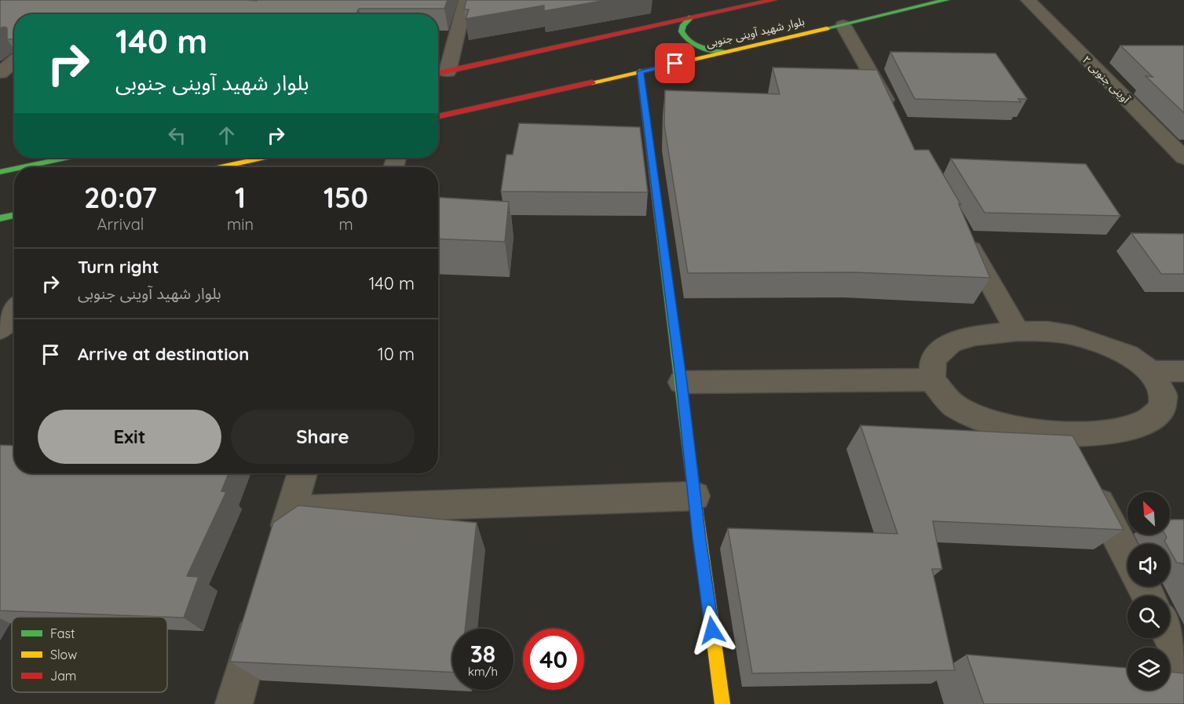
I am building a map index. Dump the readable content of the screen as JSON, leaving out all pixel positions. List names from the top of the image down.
{
  "streets": {
    "main road": ["بلوار شهید آوینی جنوبی"],
    "street": ["آوینی جنوبی ۲"]
  },
  "legend": ["Fast", "Slow", "Jam"],
  "north": "top left",
  "page": {
    "turn": ["140 m", "بلوار شهید آوینی جنوبی"],
    "eta": [
      "20:07",
      "Arrival",
      "1",
      "min",
      "150",
      "m"
    ],
    "list": [
      {
        "name": "Turn right",
        "note": "بلوار شهید آوینی جنوبی",
        "value": "140 m"
      },
      {
        "name": "Arrive at destination",
        "value": "10 m"
      }
    ],
    "buttons": ["Exit", "Share"],
    "speed": "38 km/h",
    "limit": "40"
  }
}
